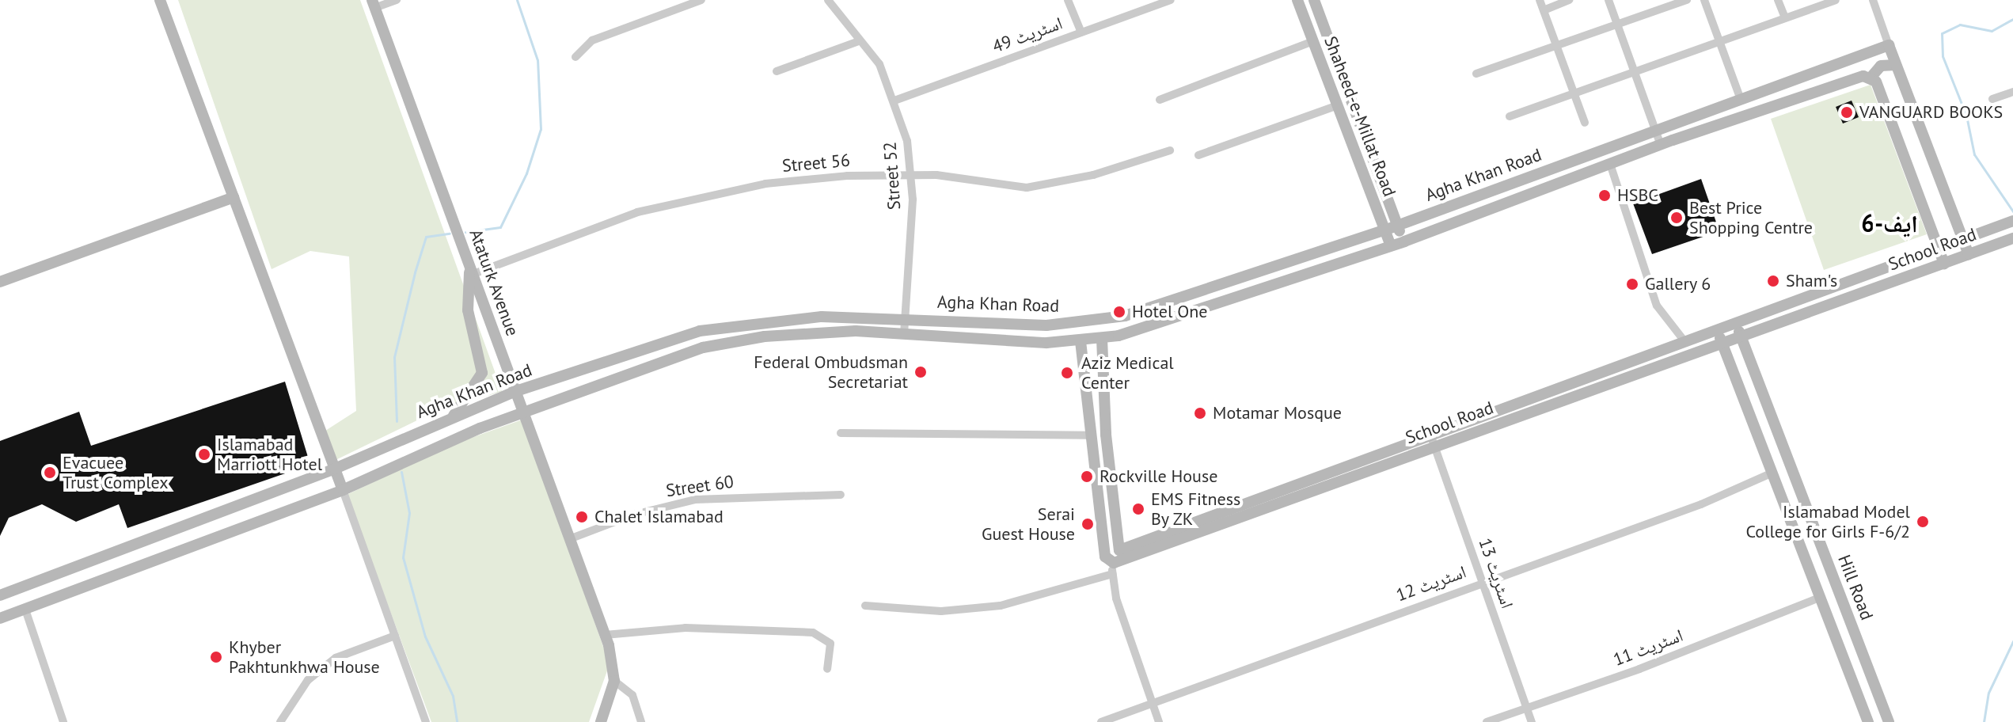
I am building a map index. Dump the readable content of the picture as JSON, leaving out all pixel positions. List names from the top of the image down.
{
  "streets": {
    "street": [
      "اسٹریٹ 49",
      "Shaheed-e-Millat Road",
      "Street 56",
      "Agha Khan Road",
      "Street 52",
      "School Road",
      "Ataturk Avenue",
      "Street 60",
      "اسٹریٹ 13",
      "اسٹریٹ 12",
      "Hill Road",
      "اسٹریٹ 11"
    ]
  },
  "crossings": [
    ["اسٹریٹ 49", "Street 52"],
    ["Shaheed-e-Millat Road", "Agha Khan Road"],
    ["Street 56", "Street 52"],
    ["Street 56", "Ataturk Avenue"],
    ["Agha Khan Road", "Street 52"],
    ["Agha Khan Road", "Ataturk Avenue"],
    ["School Road", "اسٹریٹ 13"],
    ["School Road", "Hill Road"],
    ["Ataturk Avenue", "Street 60"],
    ["اسٹریٹ 13", "اسٹریٹ 12"],
    ["اسٹریٹ 13", "اسٹریٹ 11"]
  ],
  "districts": ["ایف-6"],
  "places": [
    "VANGUARD BOOKS",
    "HSBC",
    "Best Price Shopping Centre",
    "Sham's",
    "Gallery 6",
    "Hotel One",
    "Federal Ombudsman Secretariat",
    "Aziz Medical Center",
    "Motamar Mosque",
    "Islamabad Marriott Hotel",
    "Evacuee Trust Complex",
    "Rockville House",
    "EMS Fitness By ZK",
    "Chalet Islamabad",
    "Islamabad Model College for Girls F-6/2",
    "Serai Guest House",
    "Khyber Pakhtunkhwa House"
  ]
}
